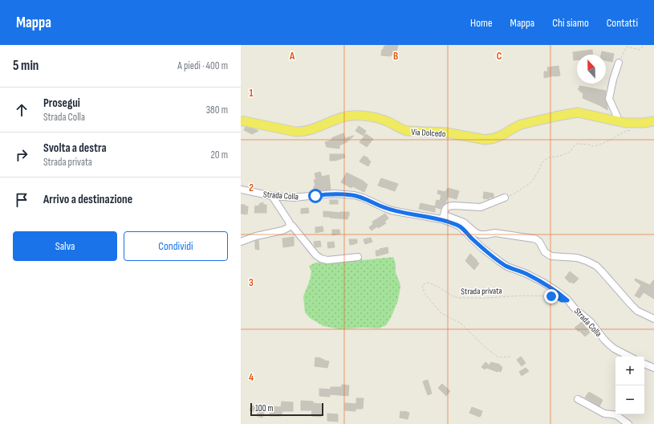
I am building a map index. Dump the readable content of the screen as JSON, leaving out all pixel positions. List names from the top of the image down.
{
  "streets": {
    "main road": ["Via Dolcedo"],
    "street": ["Strada Colla"],
    "path": ["Strada privata"]
  },
  "crossings": [
    ["Strada Colla", "Strada privata"]
  ],
  "scale_bar": "100 m",
  "north": "top",
  "page": {
    "header": "Mappa",
    "nav": [
      "Home",
      "Mappa",
      "Chi siamo",
      "Contatti"
    ],
    "heading": ["5 min", "A piedi · 400 m"],
    "list": [
      ["Prosegui", "Strada Colla", "380 m"],
      ["Svolta a destra", "Strada privata", "20 m"],
      "Arrivo a destinazione"
    ],
    "buttons": ["Salva", "Condividi"],
    "map_buttons": ["+", "−"],
    "scale": "100 m"
  },
  "grid": {
    "columns": ["A", "B", "C"],
    "rows": [
      "1",
      "2",
      "3",
      "4"
    ]
  }
}
